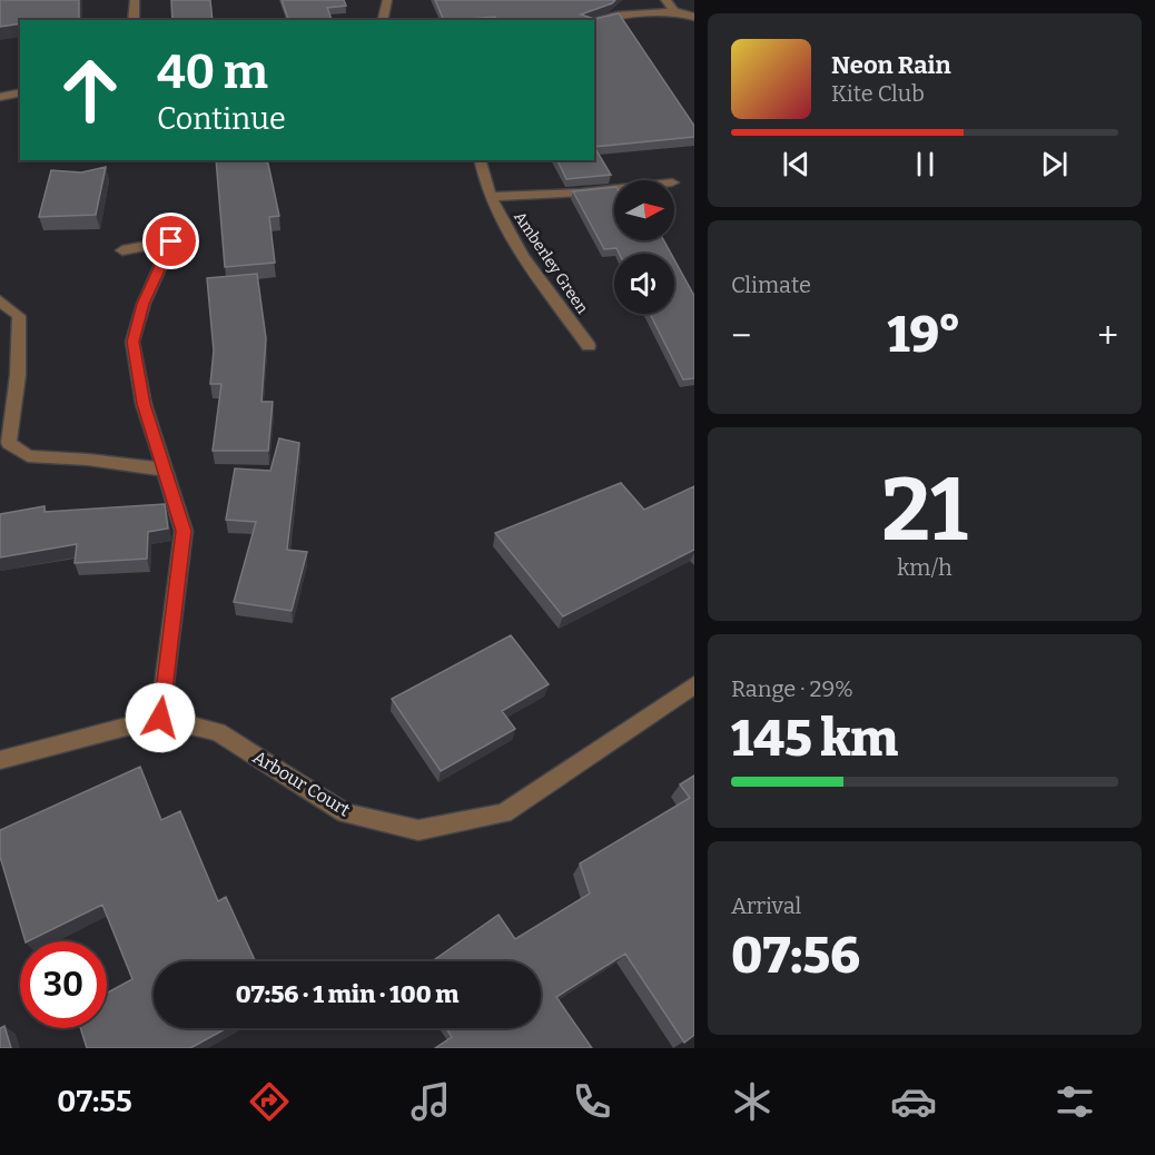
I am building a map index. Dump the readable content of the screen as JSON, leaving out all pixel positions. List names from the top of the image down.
{
  "streets": {
    "street": ["Amberley Green", "Arbour Court"]
  },
  "north": "right",
  "page": {
    "turn": ["40 m", "Continue"],
    "song": ["Neon Rain", "Kite Club"],
    "tile": [
      "Climate",
      ["21", "km/h"],
      ["Range · 29%", "145 km"],
      ["Arrival", "07:56"]
    ],
    "heat": ["−", "19°", "+"],
    "limit": "30",
    "trip": "07:56 · 1 min · 100 m",
    "tabs": "07:55"
  }
}
